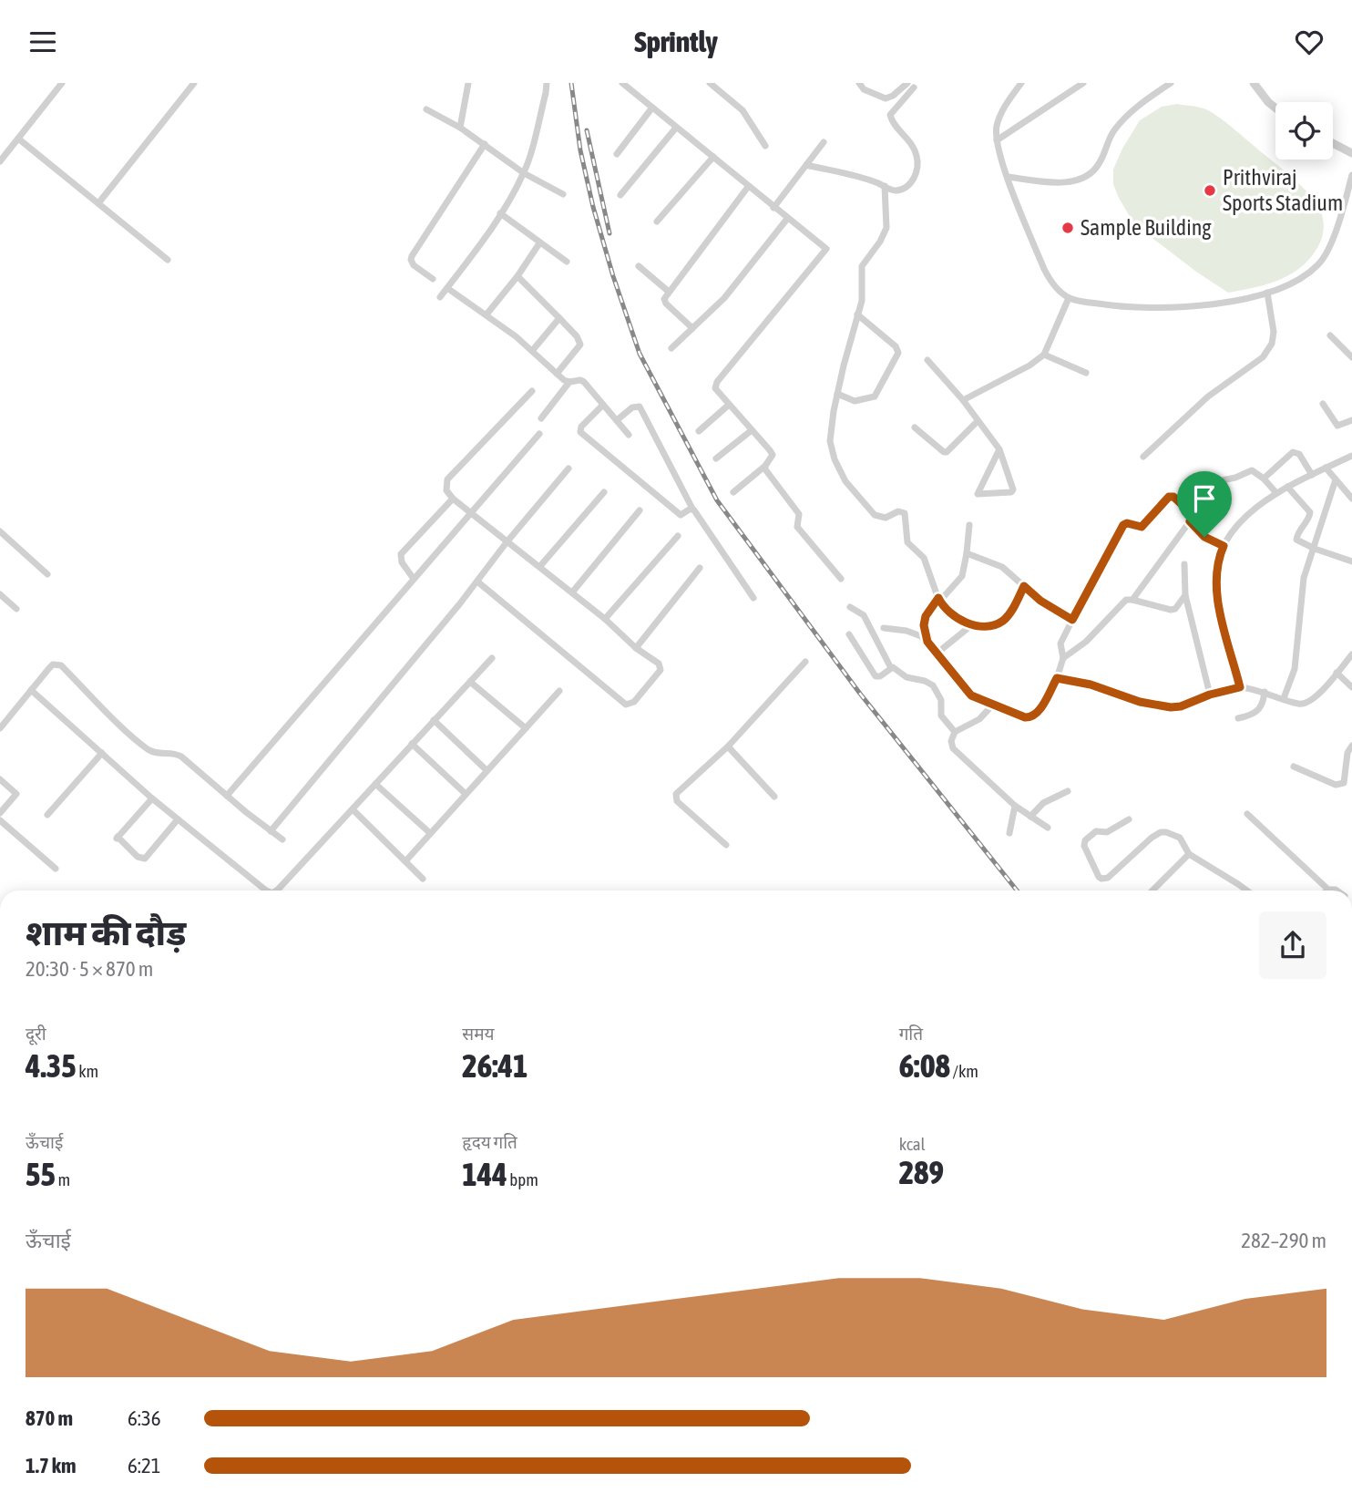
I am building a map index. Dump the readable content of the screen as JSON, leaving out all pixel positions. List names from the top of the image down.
{
  "places": ["Prithviraj Sports Stadium", "Sample Building"],
  "page": {
    "header": "Sprintly",
    "heading": ["शाम की दौड़", "20:30 · 5 × 870 m"],
    "stats": [
      ["दूरी", "4.35 km"],
      ["समय", "26:41"],
      ["गति", "6:08 /km"],
      ["ऊँचाई", "55 m"],
      ["हृदय गति", "144 bpm"],
      ["kcal", "289"]
    ],
    "chart": ["ऊँचाई", "282–290 m"],
    "list": [
      {
        "name": "870 m",
        "note": "6:36"
      },
      {
        "name": "1.7 km",
        "note": "6:21"
      }
    ]
  }
}
